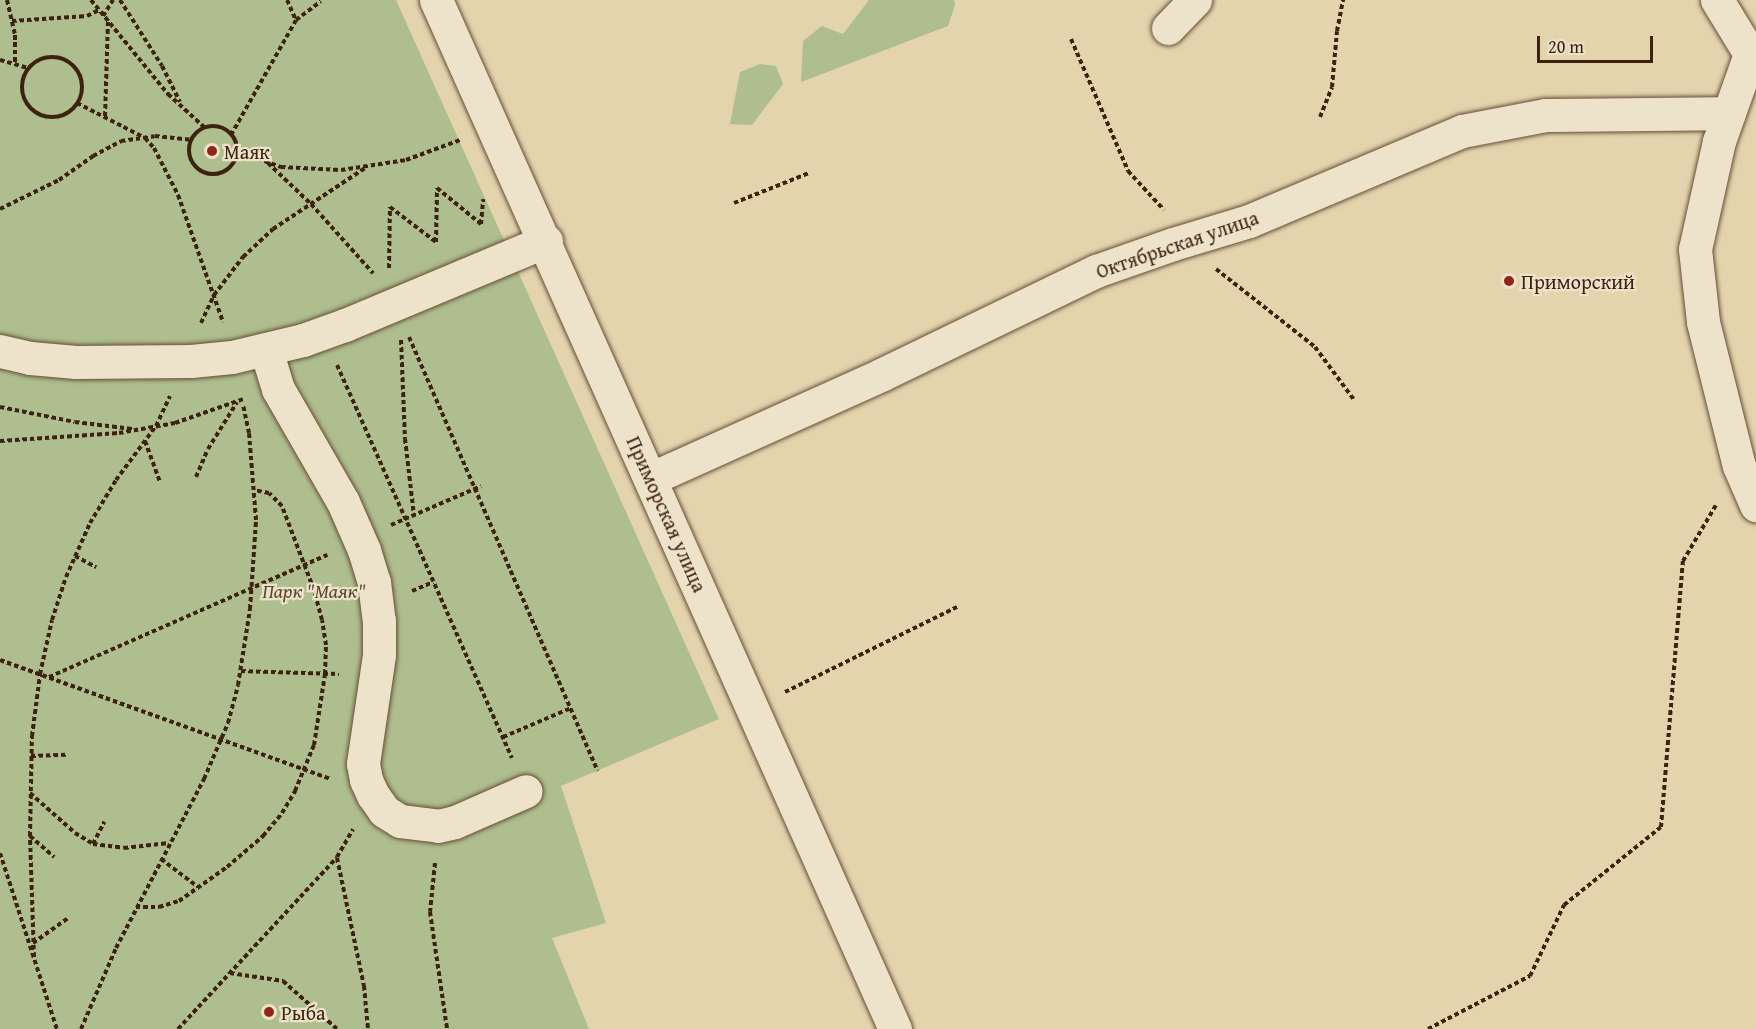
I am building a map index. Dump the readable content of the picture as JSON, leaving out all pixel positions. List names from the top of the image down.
{
  "streets": {
    "street": ["Октябрьская улица", "Приморская улица"]
  },
  "crossings": [
    ["Октябрьская улица", "Приморская улица"]
  ],
  "parks": ["Парк \"Маяк\""],
  "places": ["Маяк", "Приморский", "Рыба"],
  "scale_bar": "20 m"
}
